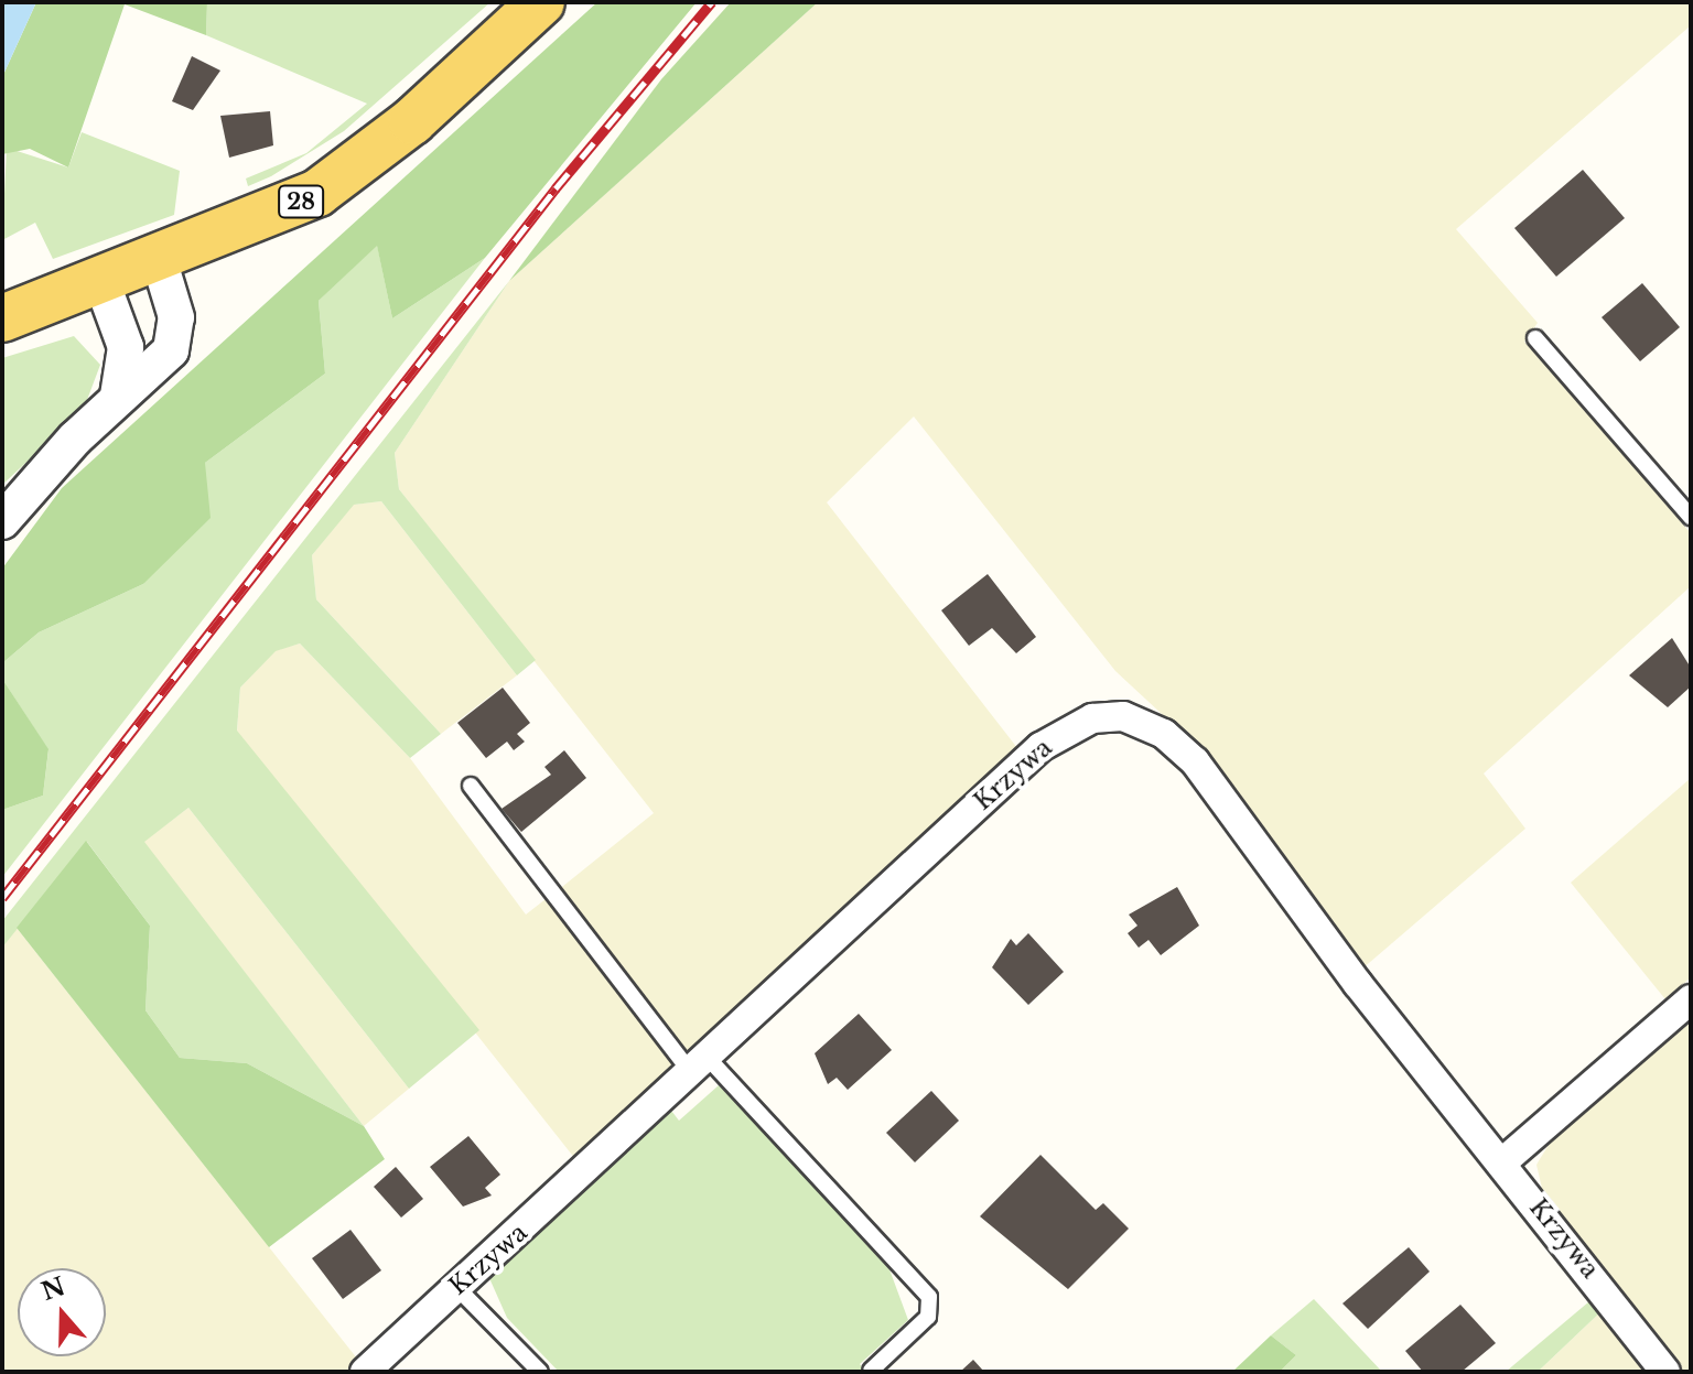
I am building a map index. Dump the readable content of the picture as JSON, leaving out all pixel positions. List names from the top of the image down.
{
  "streets": {
    "main road": ["28"],
    "street": ["Krzywa"]
  },
  "north": "top"
}
